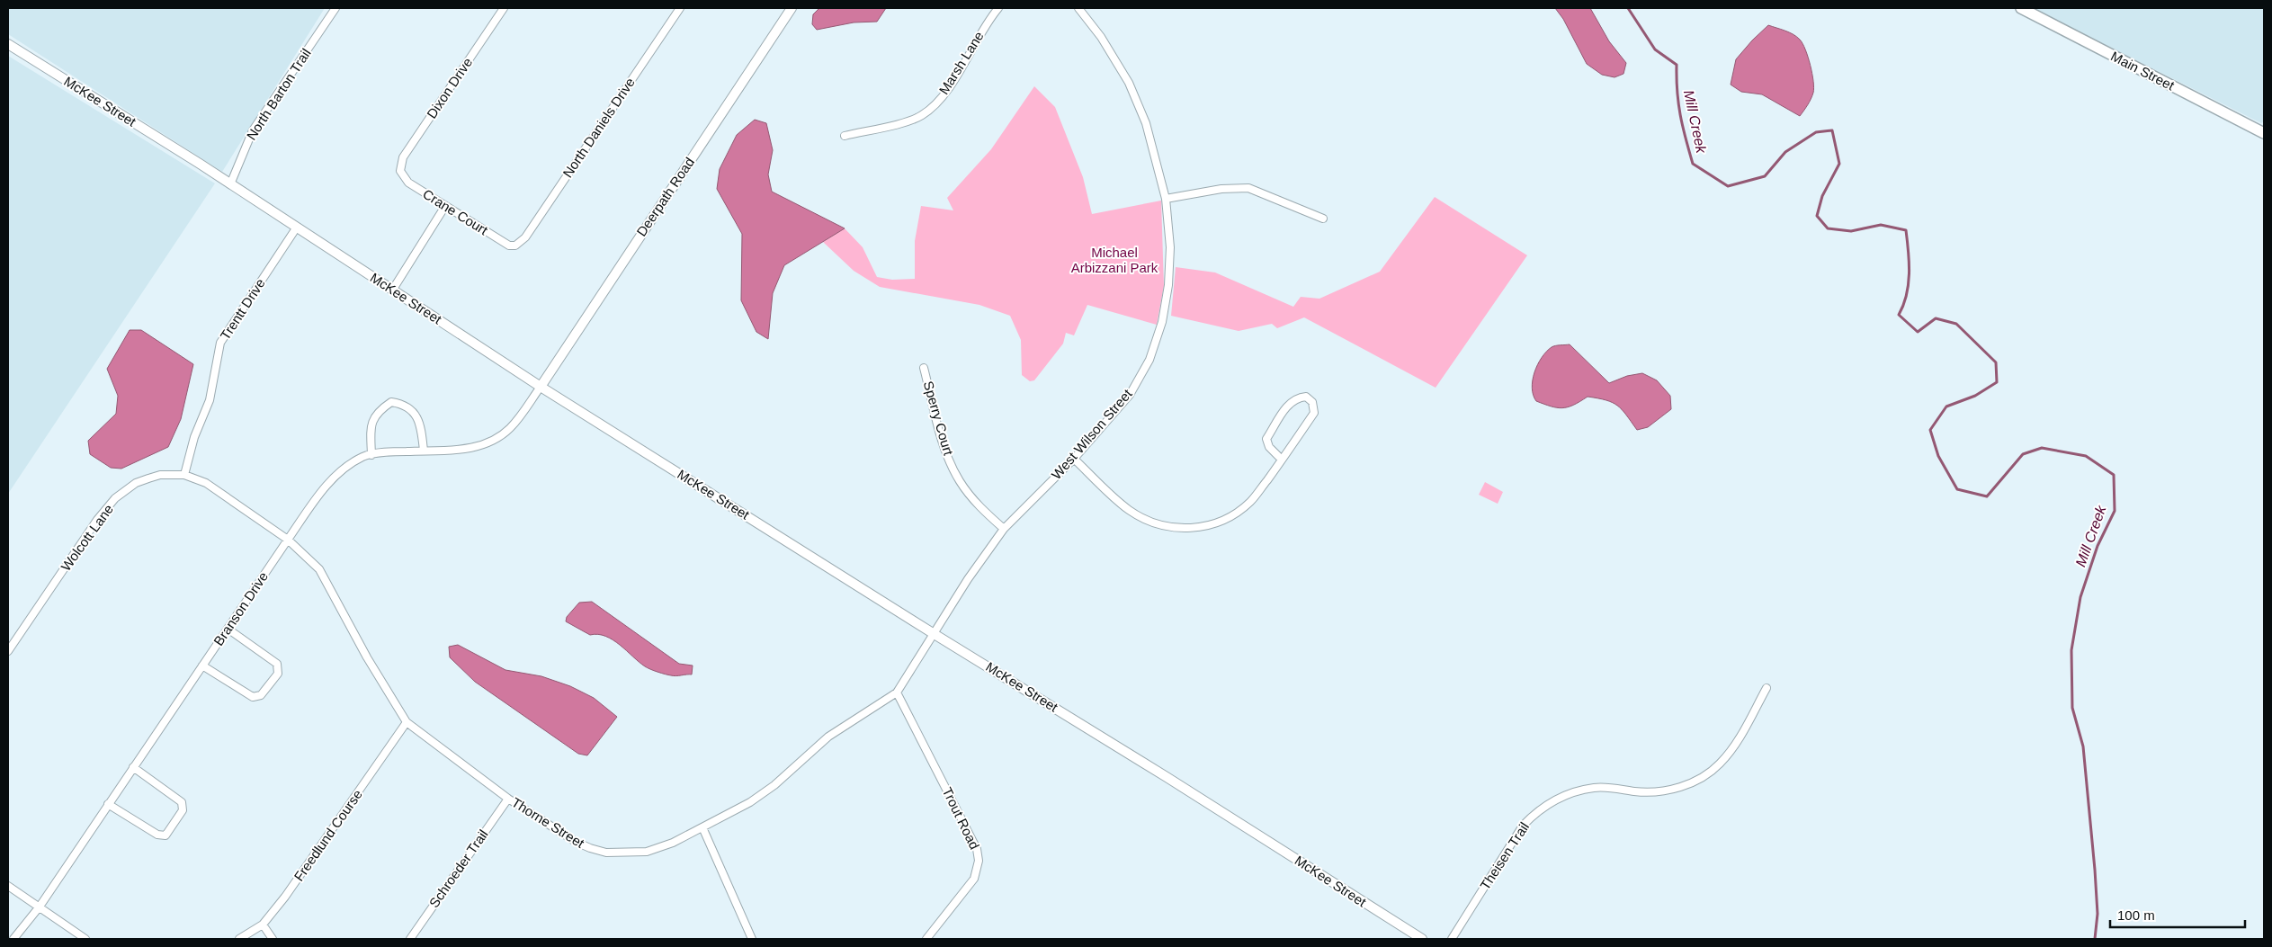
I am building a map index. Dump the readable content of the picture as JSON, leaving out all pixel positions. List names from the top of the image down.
{
  "streets": {
    "main road": ["Main Street"],
    "street": [
      "Marsh Lane",
      "Dixon Drive",
      "North Barton Trail",
      "McKee Street",
      "North Daniels Drive",
      "Deerpath Road",
      "Crane Court",
      "Trentt Drive",
      "Sperry Court",
      "West Wilson Street",
      "Wolcott Lane",
      "Branson Drive",
      "Trout Road",
      "Thorne Street",
      "Freedlund Course",
      "Theisen Trail",
      "Schroeder Trail"
    ]
  },
  "crossings": [
    ["Dixon Drive", "Crane Court"],
    ["North Barton Trail", "McKee Street"],
    ["McKee Street", "Deerpath Road"],
    ["McKee Street", "Trentt Drive"],
    ["McKee Street", "West Wilson Street"],
    ["McKee Street", "Branson Drive"],
    ["McKee Street", "Thorne Street"],
    ["North Daniels Drive", "Crane Court"],
    ["Deerpath Road", "Branson Drive"],
    ["Trentt Drive", "Wolcott Lane"],
    ["Sperry Court", "West Wilson Street"],
    ["West Wilson Street", "Thorne Street"],
    ["Wolcott Lane", "Branson Drive"],
    ["Wolcott Lane", "Thorne Street"],
    ["Branson Drive", "Thorne Street"],
    ["Trout Road", "Thorne Street"],
    ["Thorne Street", "Freedlund Course"],
    ["Thorne Street", "Schroeder Trail"]
  ],
  "water": ["Mill Creek"],
  "parks": ["Michael Arbizzani Park"],
  "scale_bar": "100 m"
}
